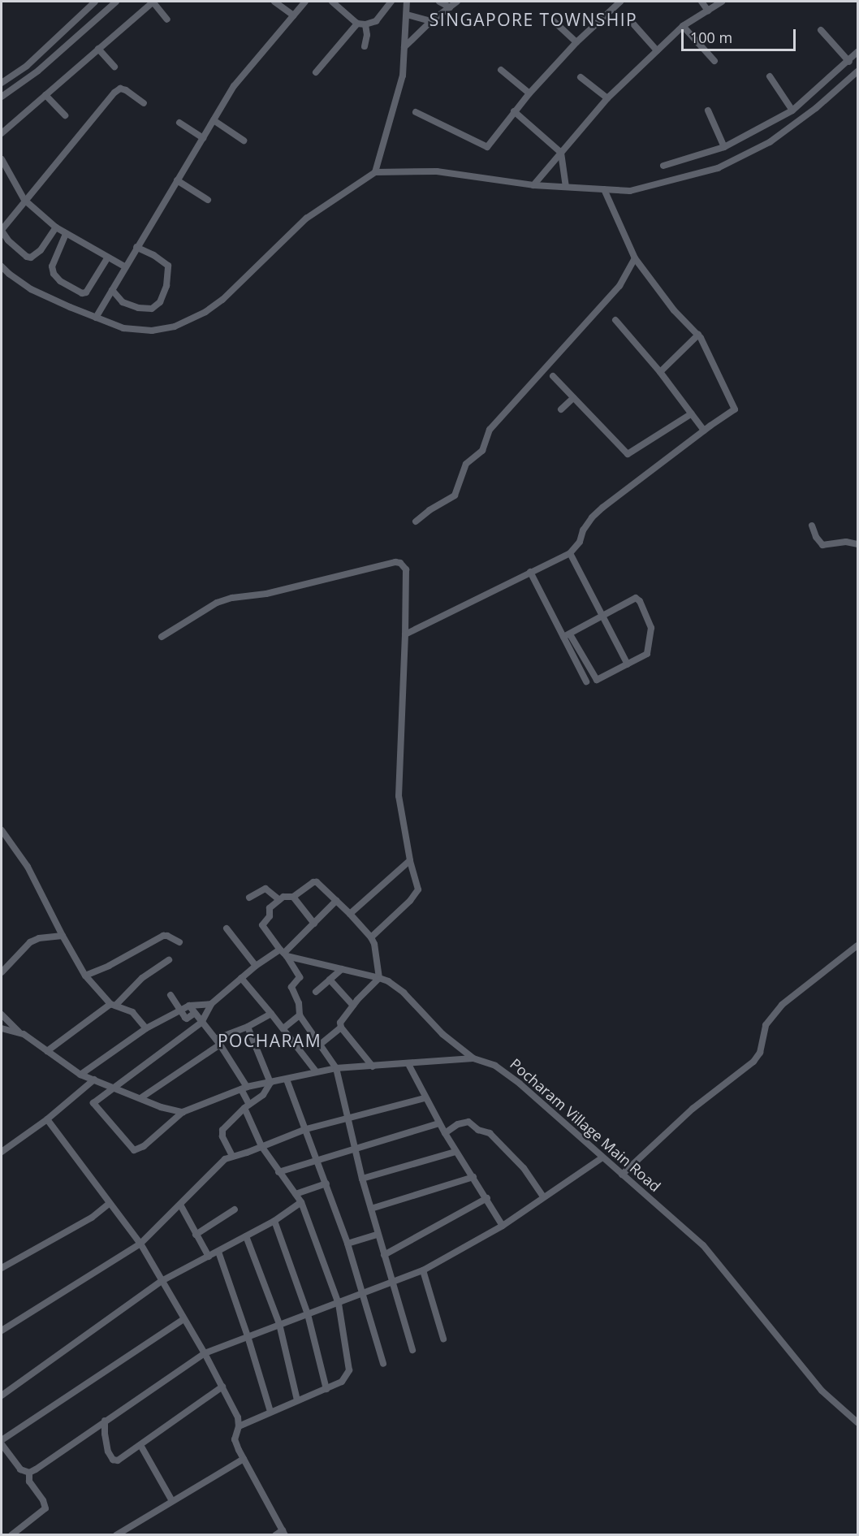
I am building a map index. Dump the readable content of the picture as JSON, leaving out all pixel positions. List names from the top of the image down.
{
  "streets": {
    "street": ["Pocharam Village Main Road"]
  },
  "districts": ["SINGAPORE TOWNSHIP", "POCHARAM"],
  "scale_bar": "100 m"
}
